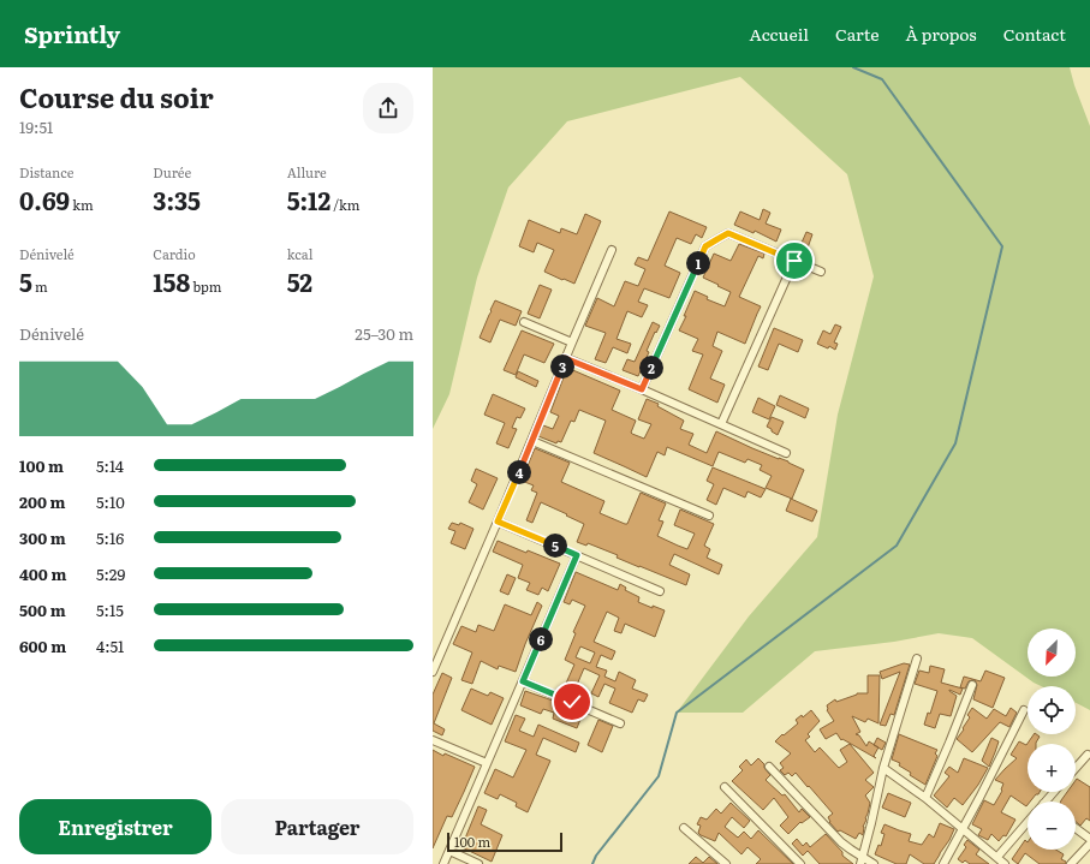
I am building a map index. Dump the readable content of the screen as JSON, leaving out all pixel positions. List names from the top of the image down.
{
  "scale_bar": "100 m",
  "north": "bottom left",
  "page": {
    "header": "Sprintly",
    "nav": [
      "Accueil",
      "Carte",
      "À propos",
      "Contact"
    ],
    "heading": ["Course du soir", "19:51"],
    "stats": [
      ["Distance", "0.69 km"],
      ["Durée", "3:35"],
      ["Allure", "5:12 /km"],
      ["Dénivelé", "5 m"],
      ["Cardio", "158 bpm"],
      ["kcal", "52"]
    ],
    "pins": [
      "1",
      "3",
      "2",
      "4",
      "5",
      "6"
    ],
    "chart": ["Dénivelé", "25–30 m"],
    "list": [
      {
        "name": "100 m",
        "note": "5:14"
      },
      {
        "name": "200 m",
        "note": "5:10"
      },
      {
        "name": "300 m",
        "note": "5:16"
      },
      {
        "name": "400 m",
        "note": "5:29"
      },
      {
        "name": "500 m",
        "note": "5:15"
      },
      {
        "name": "600 m",
        "note": "4:51"
      }
    ],
    "map_buttons": ["+", "−"],
    "buttons": ["Enregistrer", "Partager"],
    "scale": "100 m"
  }
}
